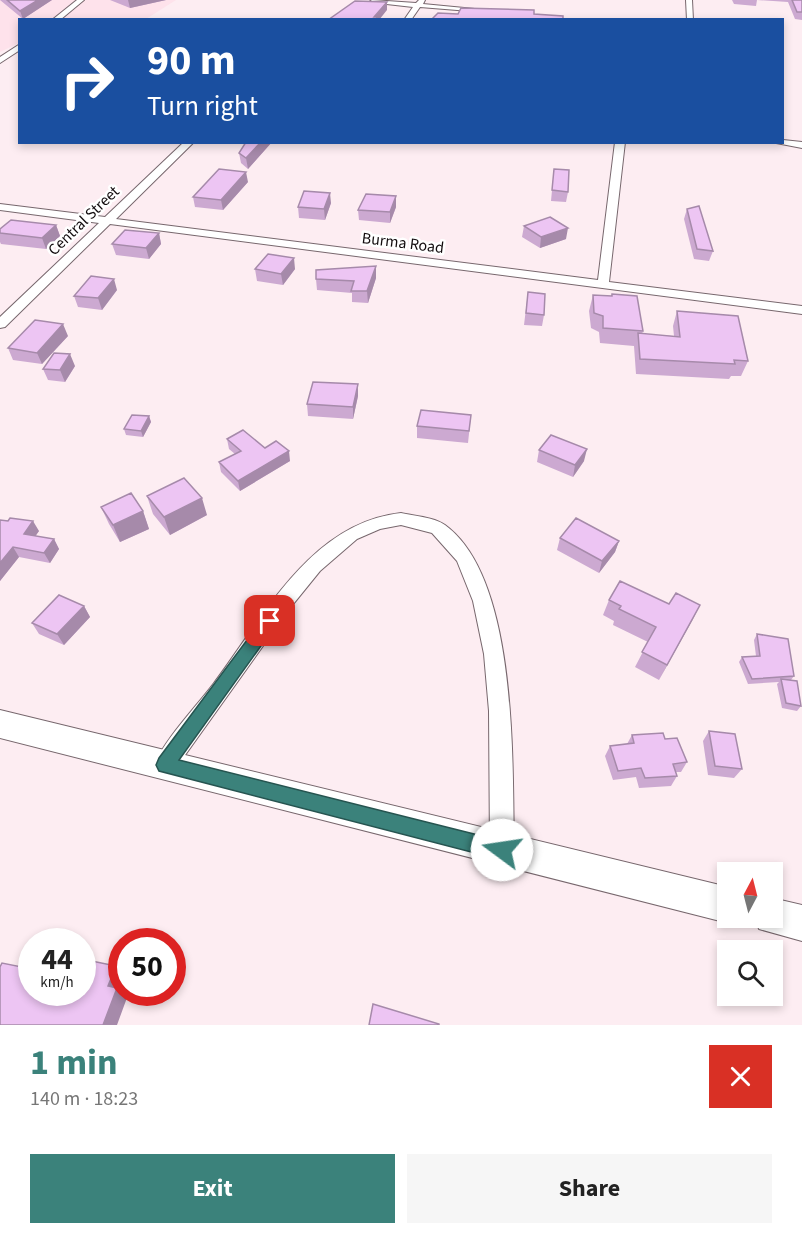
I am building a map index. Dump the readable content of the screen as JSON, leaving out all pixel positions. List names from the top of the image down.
{
  "streets": {
    "street": ["Central Street", "Burma Road"]
  },
  "crossings": [
    ["Central Street", "Burma Road"]
  ],
  "north": "top",
  "page": {
    "turn": ["90 m", "Turn right"],
    "speed": "44 km/h",
    "limit": "50",
    "heading": ["1 min", "140 m · 18:23"],
    "buttons": ["Exit", "Share"]
  }
}
